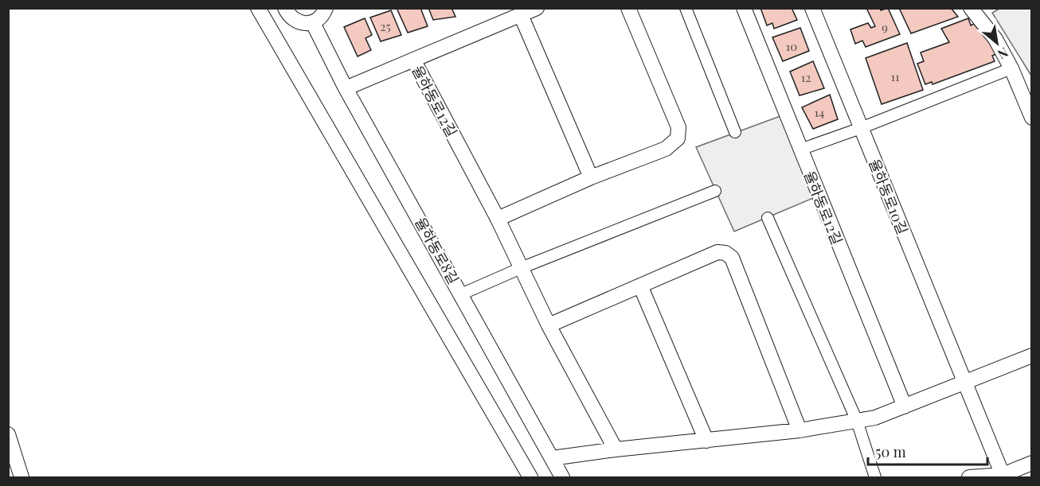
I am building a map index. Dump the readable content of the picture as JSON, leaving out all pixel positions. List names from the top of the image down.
{
  "streets": {
    "street": ["율하동로12길", "율하동로10길", "율하동로8길"]
  },
  "house_numbers": [
    "25",
    "9",
    "10",
    "11",
    "12",
    "14"
  ],
  "scale_bar": "50 m",
  "north": "bottom right"
}
